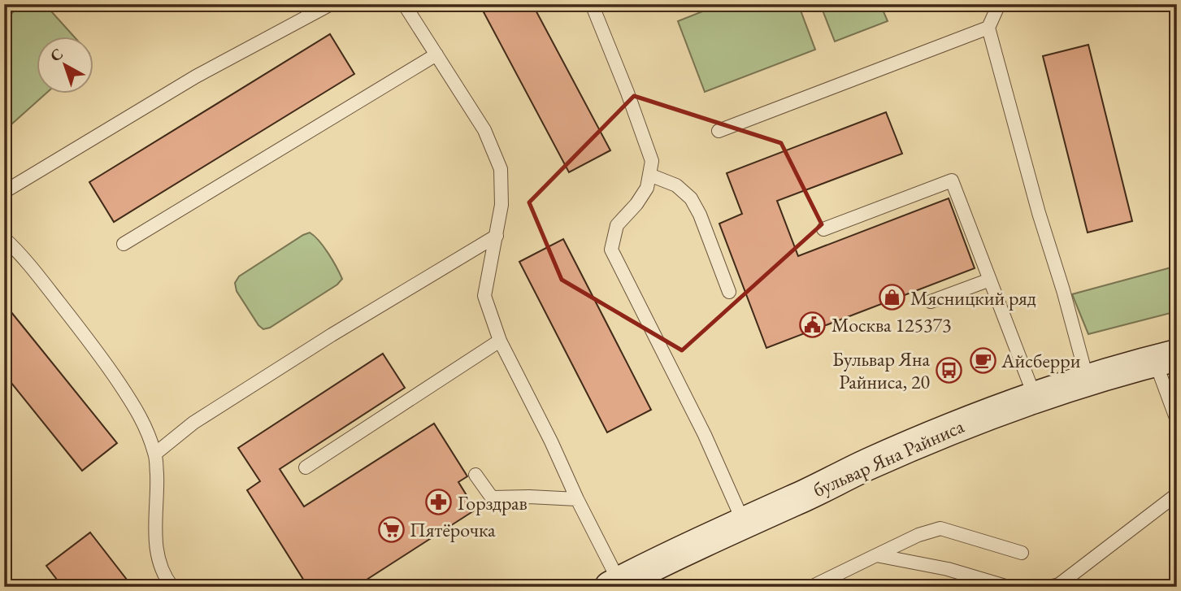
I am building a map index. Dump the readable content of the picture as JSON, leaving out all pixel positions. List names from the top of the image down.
{
  "streets": {
    "main road": ["бульвар Яна Райниса"]
  },
  "places": {
    "shop": ["Мясницкий ряд"],
    "public building": ["Москва 125373"],
    "cafe": ["Айсберри"],
    "bus stop": ["Бульвар Яна Райниса, 20"],
    "pharmacy": ["Горздрав"],
    "supermarket": ["Пятёрочка"]
  },
  "north": "top left"
}
